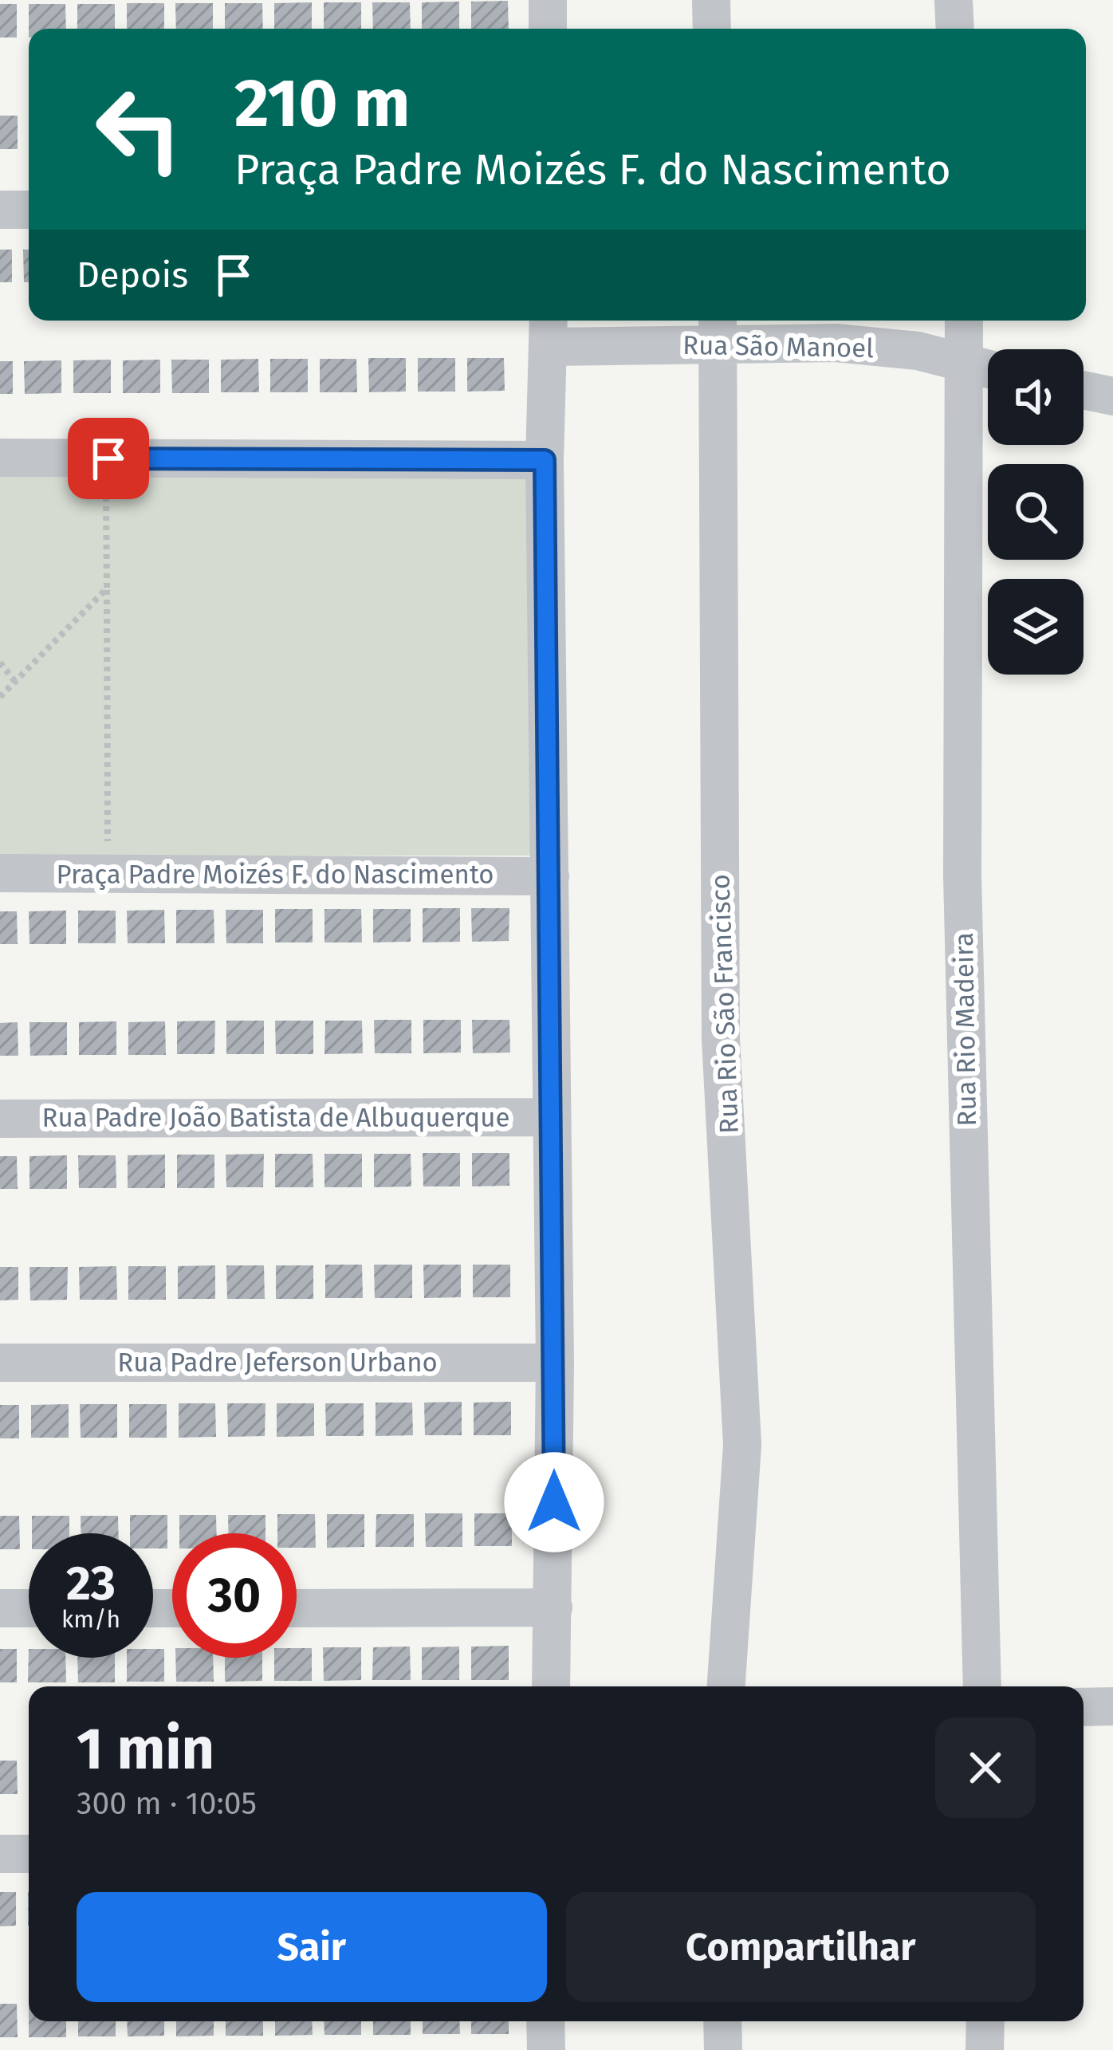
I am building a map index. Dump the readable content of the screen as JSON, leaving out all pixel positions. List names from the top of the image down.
{
  "streets": {
    "street": [
      "Rua São Manoel",
      "Praça Padre Moizés F. do Nascimento",
      "Rua Rio São Francisco",
      "Rua Rio Madeira",
      "Rua Padre João Batista de Albuquerque",
      "Rua Padre Jeferson Urbano"
    ]
  },
  "crossings": [
    ["Rua São Manoel", "Rua Rio São Francisco"],
    ["Rua São Manoel", "Rua Rio Madeira"]
  ],
  "page": {
    "turn": ["210 m", "Praça Padre Moizés F. do Nascimento"],
    "then": "Depois",
    "speed": "23 km/h",
    "limit": "30",
    "heading": ["1 min", "300 m · 10:05"],
    "buttons": ["Sair", "Compartilhar"]
  }
}
